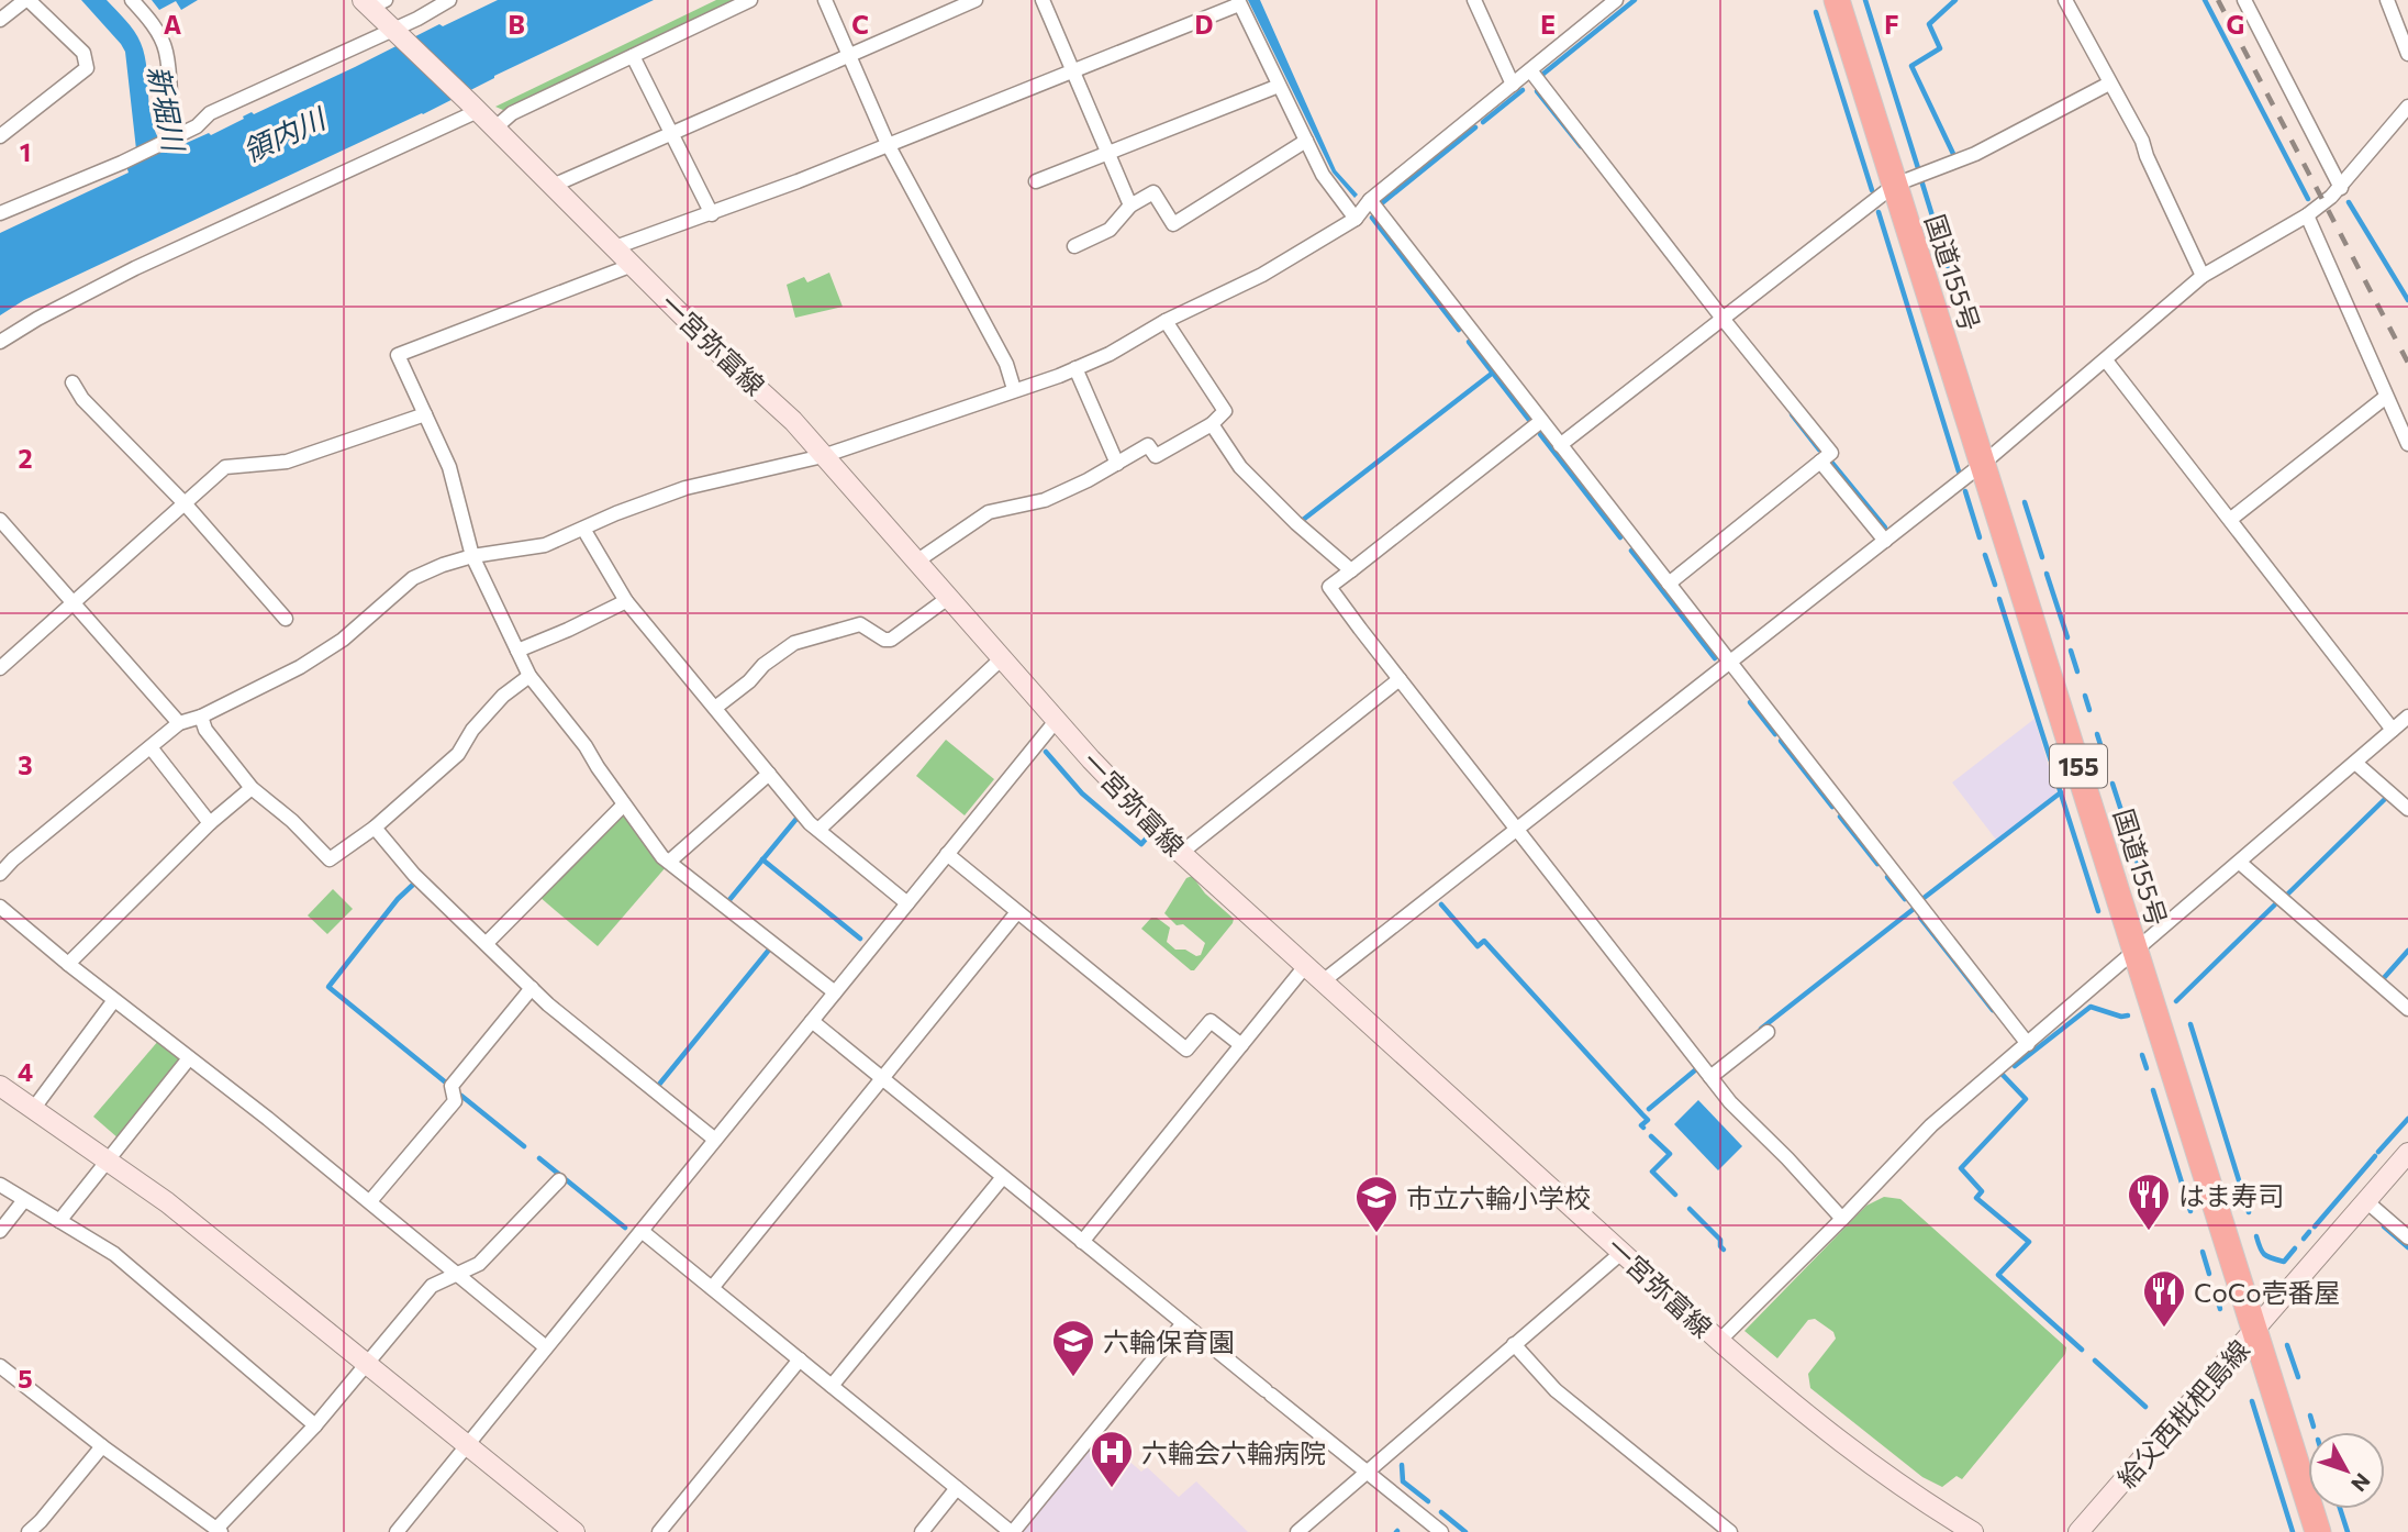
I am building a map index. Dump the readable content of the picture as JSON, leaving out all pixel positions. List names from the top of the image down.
{
  "streets": {
    "highway": ["国道155号", "155"],
    "main road": ["一宮弥富線", "給父西枇杷島線"]
  },
  "crossings": [
    ["国道155号", "給父西枇杷島線"]
  ],
  "water": ["新堀川", "領内川"],
  "places": {
    "restaurant": ["はま寿司", "CoCo壱番屋"],
    "school or university": ["市立六輪小学校", "六輪保育園"],
    "hospital": ["六輪会六輪病院"]
  },
  "north": "bottom right",
  "grid": {
    "columns": [
      "A",
      "B",
      "C",
      "D",
      "E",
      "F",
      "G"
    ],
    "rows": [
      "1",
      "2",
      "3",
      "4",
      "5"
    ]
  }
}
